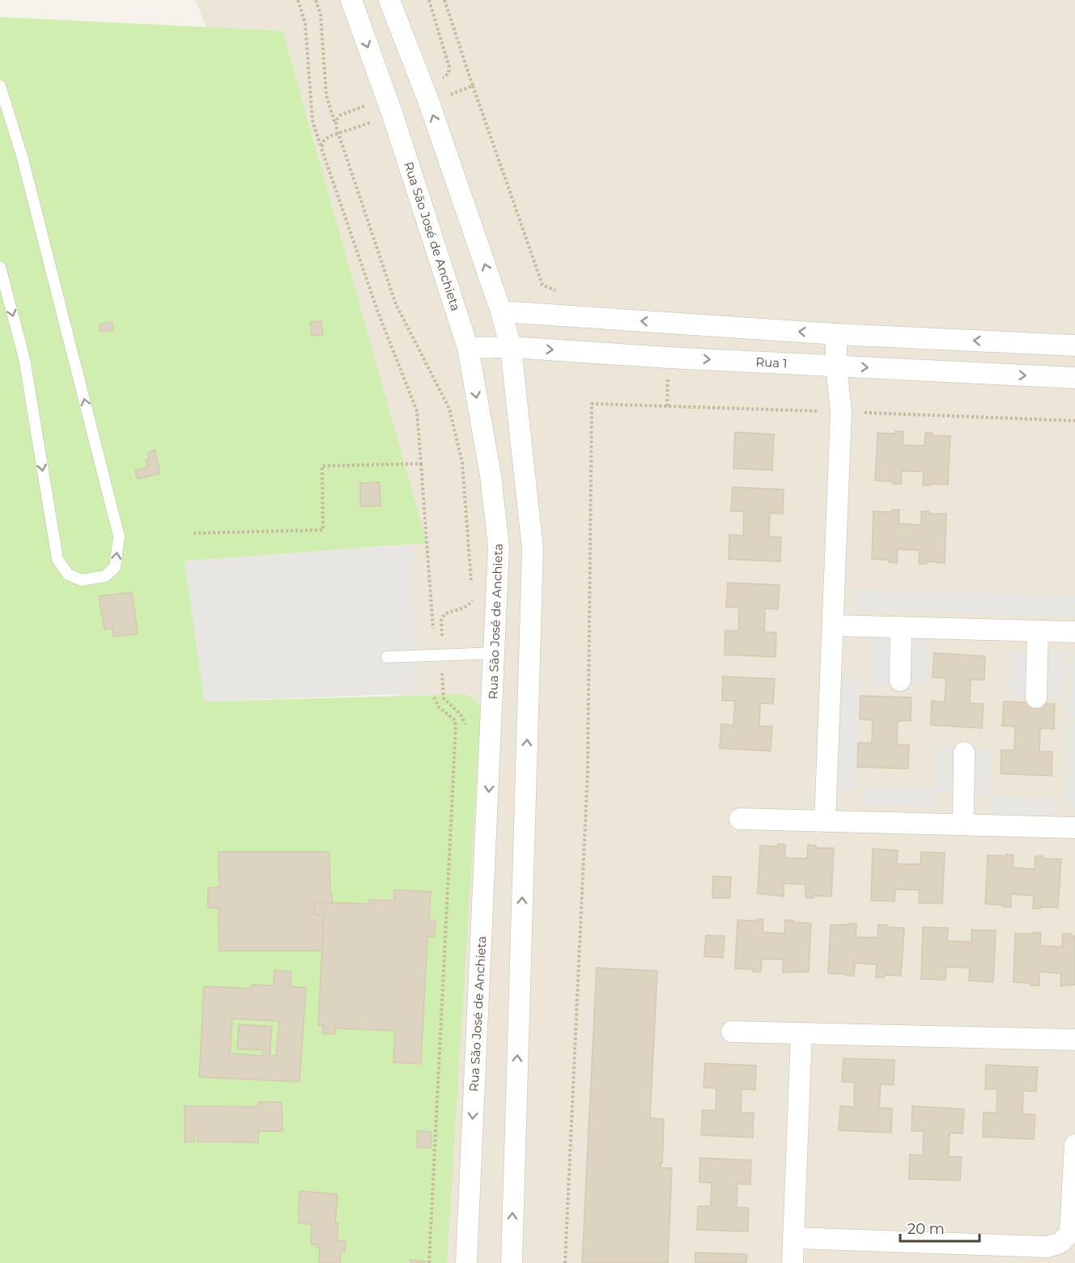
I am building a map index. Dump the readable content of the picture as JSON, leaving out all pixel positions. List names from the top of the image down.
{
  "streets": {
    "street": ["Rua São José de Anchieta", "Rua 1"]
  },
  "crossings": [
    ["Rua São José de Anchieta", "Rua 1"]
  ],
  "scale_bar": "20 m"
}
